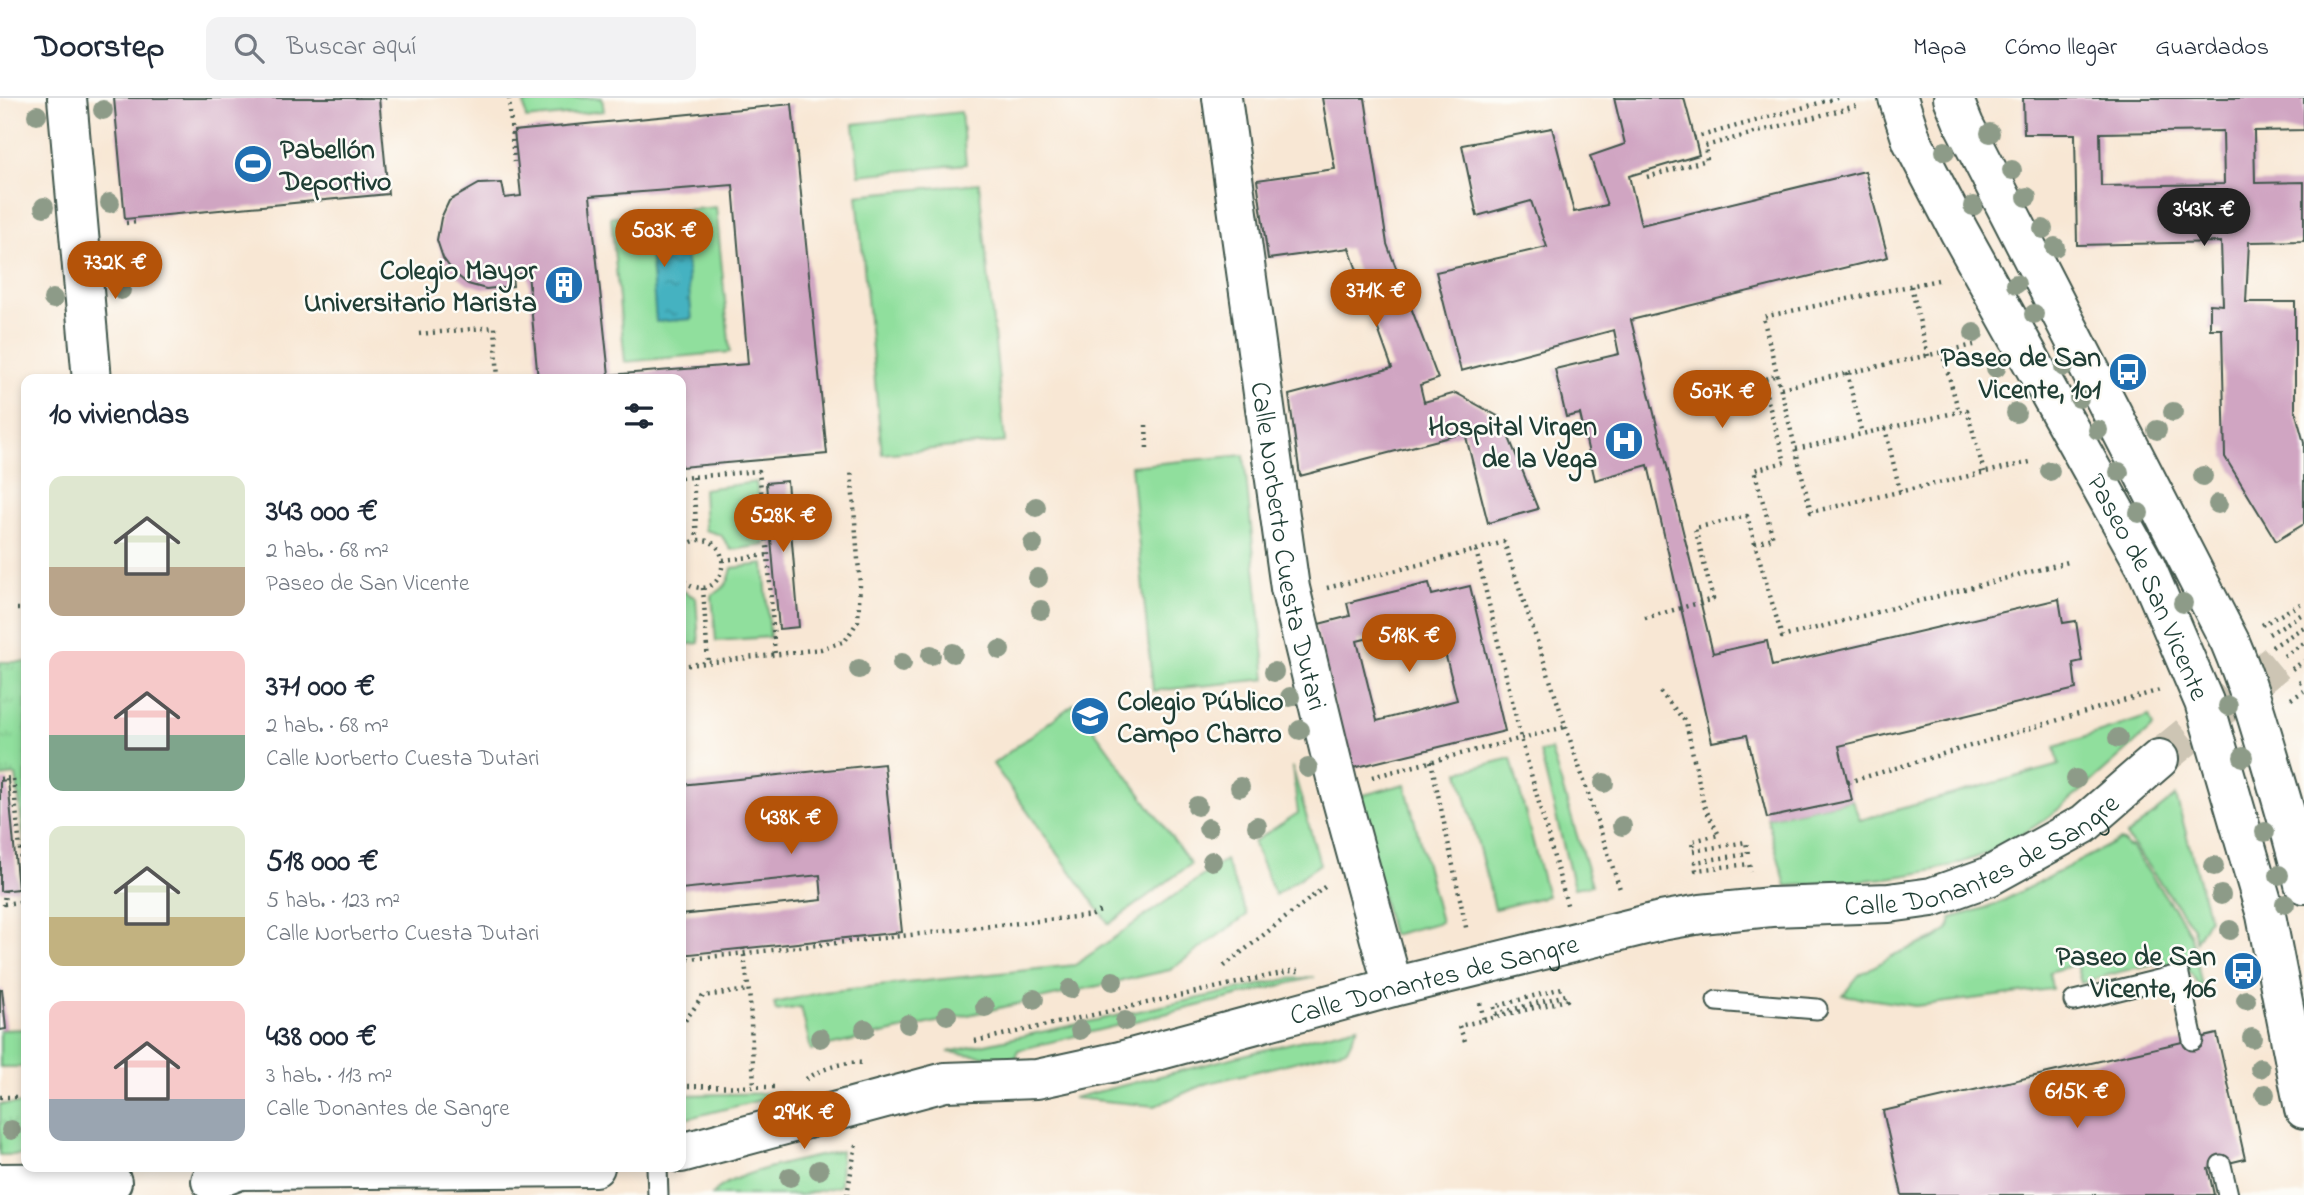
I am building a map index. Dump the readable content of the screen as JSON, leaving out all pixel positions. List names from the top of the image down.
{
  "streets": {
    "main road": ["Calle Norberto Cuesta Dutari", "Paseo de San Vicente", "Calle Donantes de Sangre"]
  },
  "crossings": [
    ["Calle Norberto Cuesta Dutari", "Calle Donantes de Sangre"]
  ],
  "places": {
    "sports": ["Pabellón Deportivo"],
    "building": ["Colegio Mayor Universitario Marista"],
    "bus stop": ["Paseo de San Vicente, 101", "Paseo de San Vicente, 106"],
    "hospital": ["Hospital Virgen de la Vega"],
    "school or university": ["Colegio Público Campo Charro"]
  },
  "page": {
    "header": "Doorstep",
    "search": "Buscar aquí",
    "nav": ["Mapa", "Cómo llegar", "Guardados"],
    "price": [
      "343K €",
      "503K €",
      "732K €",
      "371K €",
      "507K €",
      "528K €",
      "518K €",
      "438K €",
      "615K €",
      "294K €"
    ],
    "heading": "10 viviendas",
    "list": [
      {
        "name": "343 000 €",
        "note": "2 hab. · 68 m² · Paseo de San Vicente"
      },
      {
        "name": "371 000 €",
        "note": "2 hab. · 68 m² · Calle Norberto Cuesta Dutari"
      },
      {
        "name": "518 000 €",
        "note": "5 hab. · 123 m² · Calle Norberto Cuesta Dutari"
      },
      {
        "name": "438 000 €",
        "note": "3 hab. · 113 m² · Calle Donantes de Sangre"
      }
    ]
  }
}
